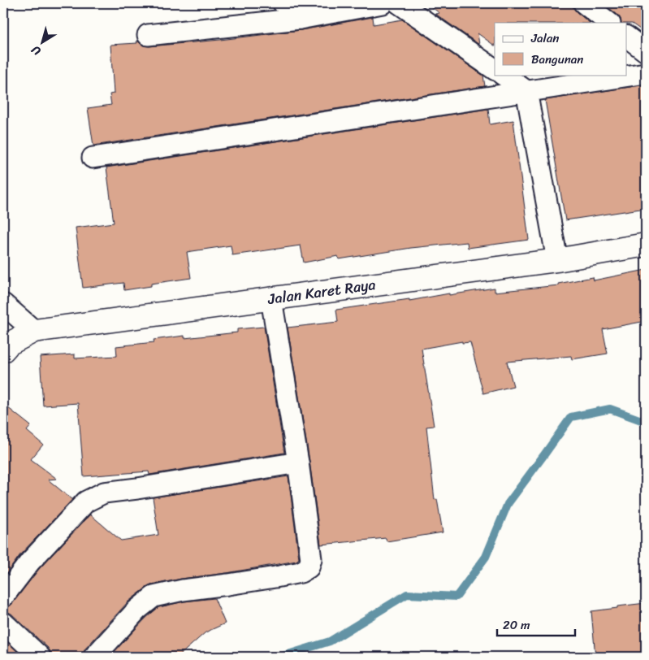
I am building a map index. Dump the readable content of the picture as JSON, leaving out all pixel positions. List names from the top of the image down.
{
  "streets": {
    "street": ["Jalan Karet Raya"]
  },
  "legend": ["Jalan", "Bangunan"],
  "scale_bar": "20 m",
  "north": "bottom left"
}
